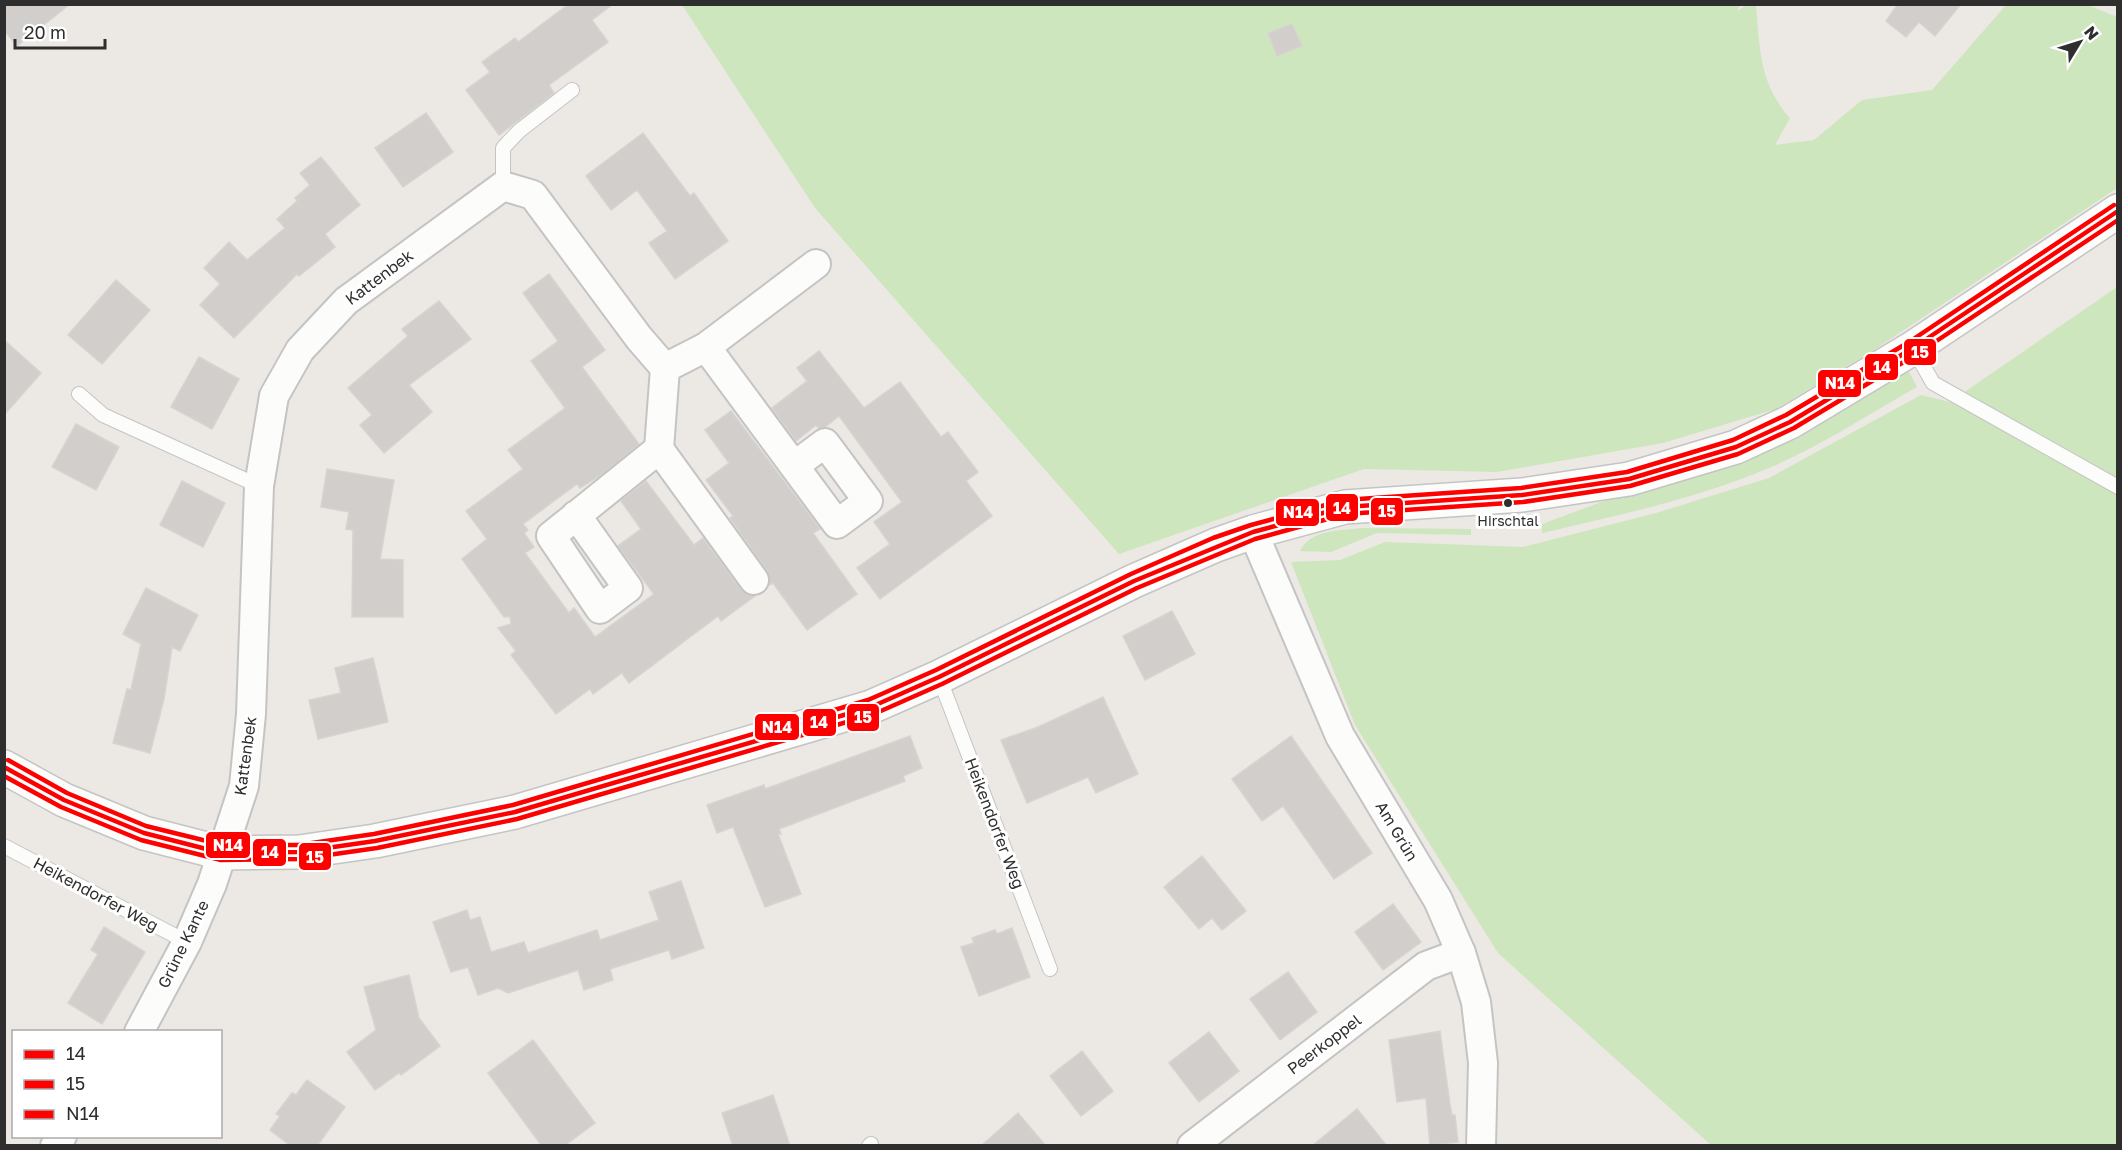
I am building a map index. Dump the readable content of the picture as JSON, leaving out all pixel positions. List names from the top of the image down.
{
  "streets": {
    "street": [
      "Kattenbek",
      "Am Grün",
      "Grüne Kante",
      "Peerkoppel"
    ],
    "lane": ["Heikendorfer Weg"]
  },
  "crossings": [
    ["Kattenbek", "Grüne Kante"],
    ["Heikendorfer Weg", "Grüne Kante"],
    ["Am Grün", "Peerkoppel"]
  ],
  "places": ["Hirschtal"],
  "lines": ["transit line N14", "transit line 14", "transit line 15"],
  "legend": ["14", "15", "N14"],
  "scale_bar": "20 m",
  "north": "top right"
}
